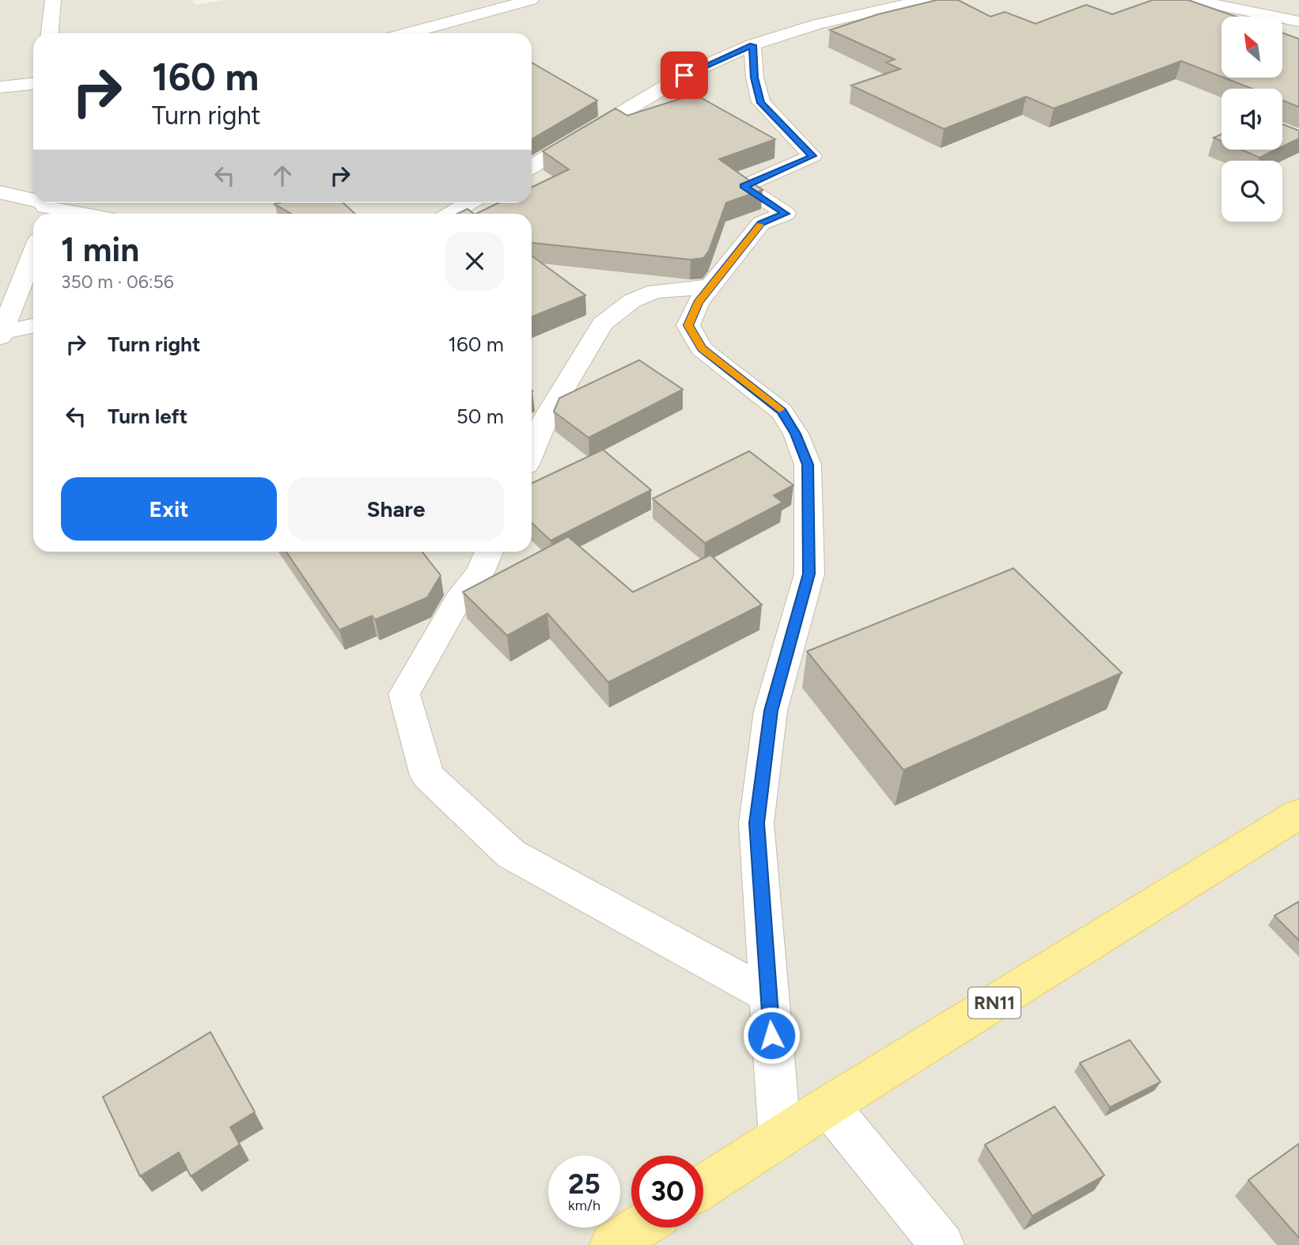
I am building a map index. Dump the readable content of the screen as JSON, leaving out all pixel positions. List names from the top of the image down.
{
  "streets": {
    "main road": ["RN11"]
  },
  "north": "top left",
  "page": {
    "turn": ["160 m", "Turn right"],
    "heading": ["1 min", "350 m · 06:56"],
    "list": [
      {
        "name": "Turn right",
        "value": "160 m"
      },
      {
        "name": "Turn left",
        "value": "50 m"
      }
    ],
    "buttons": ["Exit", "Share"],
    "speed": "25 km/h",
    "limit": "30"
  }
}
